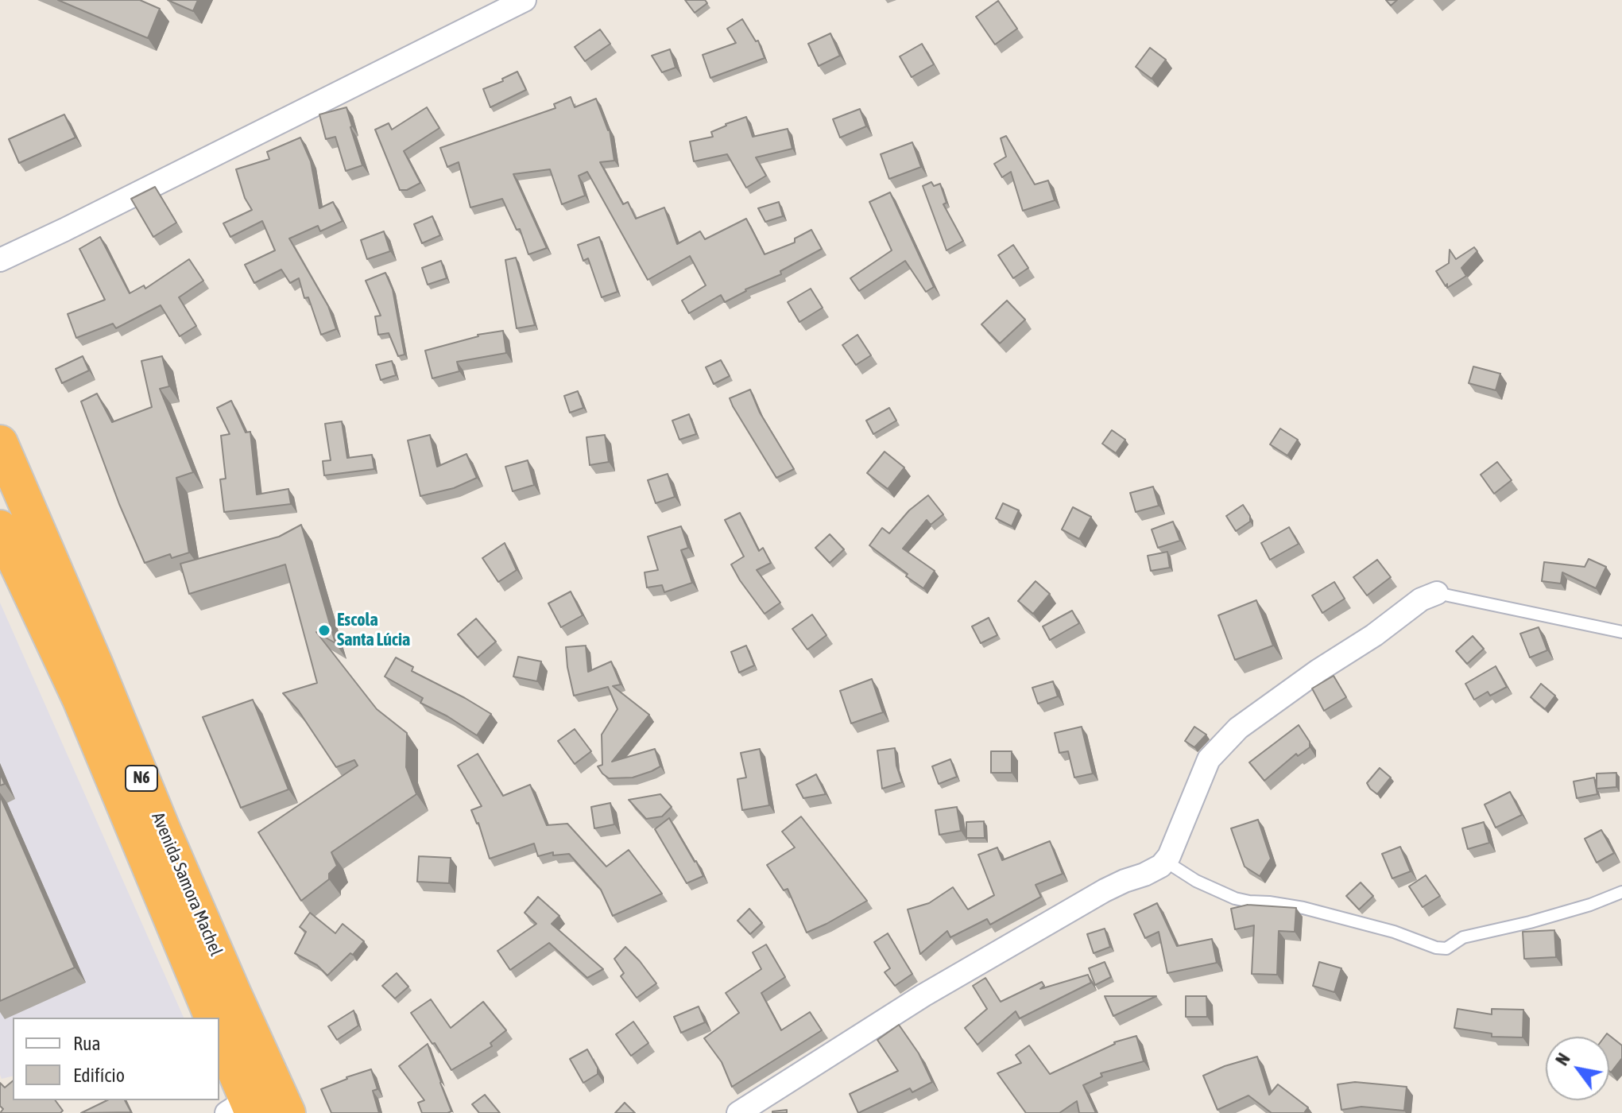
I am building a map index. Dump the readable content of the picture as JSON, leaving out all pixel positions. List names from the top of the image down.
{
  "streets": {
    "highway": ["N6", "Avenida Samora Machel"]
  },
  "places": ["Escola Santa Lúcia"],
  "legend": ["Rua", "Edifício"],
  "north": "top left"
}
